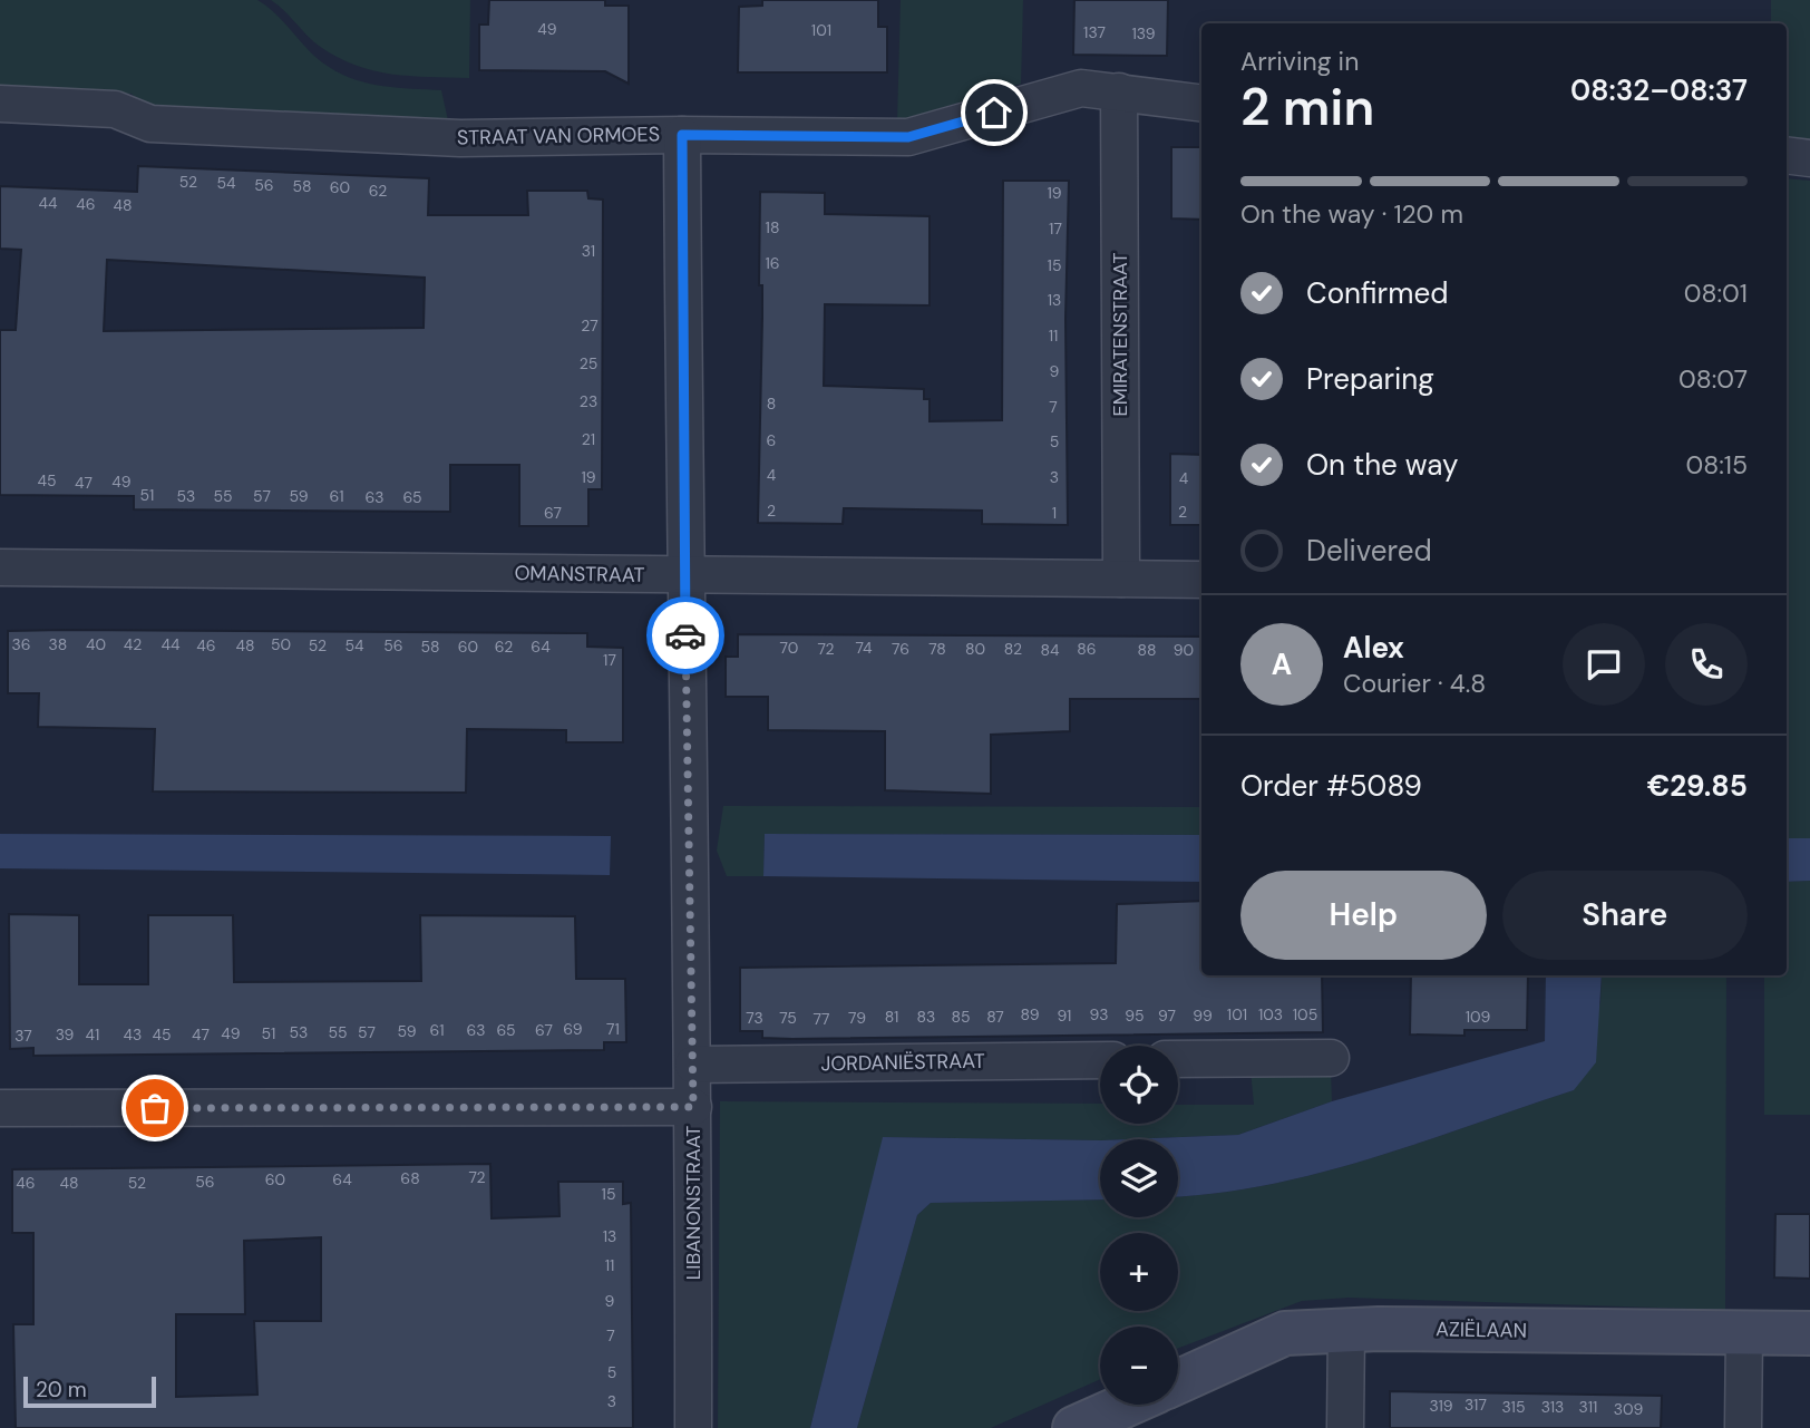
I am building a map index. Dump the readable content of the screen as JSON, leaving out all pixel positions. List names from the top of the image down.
{
  "streets": {
    "street": [
      "STRAAT VAN ORMOES",
      "EMIRATENSTRAAT",
      "OMANSTRAAT",
      "JORDANIËSTRAAT",
      "LIBANONSTRAAT",
      "AZIËLAAN"
    ]
  },
  "crossings": [
    ["STRAAT VAN ORMOES", "EMIRATENSTRAAT"],
    ["STRAAT VAN ORMOES", "LIBANONSTRAAT"],
    ["EMIRATENSTRAAT", "OMANSTRAAT"],
    ["OMANSTRAAT", "LIBANONSTRAAT"],
    ["JORDANIËSTRAAT", "LIBANONSTRAAT"]
  ],
  "house_numbers": [
    "49",
    "101",
    "137",
    "139",
    "52",
    "54",
    "56",
    "58",
    "60",
    "62",
    "19",
    "44",
    "46",
    "48",
    "18",
    "17",
    "31",
    "16",
    "15",
    "13",
    "27",
    "11",
    "25",
    "9",
    "23",
    "8",
    "7",
    "21",
    "6",
    "5",
    "4",
    "19",
    "3",
    "4",
    "45",
    "49",
    "47",
    "51",
    "53",
    "55",
    "57",
    "59",
    "61",
    "63",
    "65",
    "2",
    "2",
    "67",
    "1",
    "36",
    "38",
    "40",
    "42",
    "44",
    "50",
    "46",
    "48",
    "52",
    "54",
    "56",
    "58",
    "60",
    "62",
    "64",
    "70",
    "74",
    "72",
    "76",
    "78",
    "80",
    "82",
    "86",
    "84",
    "88",
    "90",
    "17",
    "89",
    "93",
    "101",
    "103",
    "105",
    "91",
    "95",
    "97",
    "99",
    "81",
    "83",
    "85",
    "87",
    "109",
    "73",
    "75",
    "79",
    "77",
    "69",
    "71",
    "61",
    "63",
    "65",
    "67",
    "59",
    "53",
    "55",
    "57",
    "49",
    "51",
    "39",
    "41",
    "43",
    "45",
    "47",
    "37",
    "72",
    "68",
    "60",
    "64",
    "56",
    "46",
    "48",
    "52",
    "15",
    "13",
    "11",
    "9",
    "7",
    "5",
    "3",
    "317",
    "319",
    "315",
    "313",
    "311",
    "309"
  ],
  "scale_bar": "20 m",
  "page": {
    "heading": ["2 min", "Arriving in", "08:32–08:37"],
    "panel": [
      "Alex",
      "Courier · 4.8",
      "Order #5089",
      "€29.85"
    ],
    "bar": "On the way · 120 m",
    "list": [
      ["Confirmed", "08:01"],
      ["Preparing", "08:07"],
      ["On the way", "08:15"],
      "Delivered"
    ],
    "round": "A",
    "buttons": ["Help", "Share"],
    "map_buttons": ["+", "−"],
    "scale": "20 m"
  }
}
